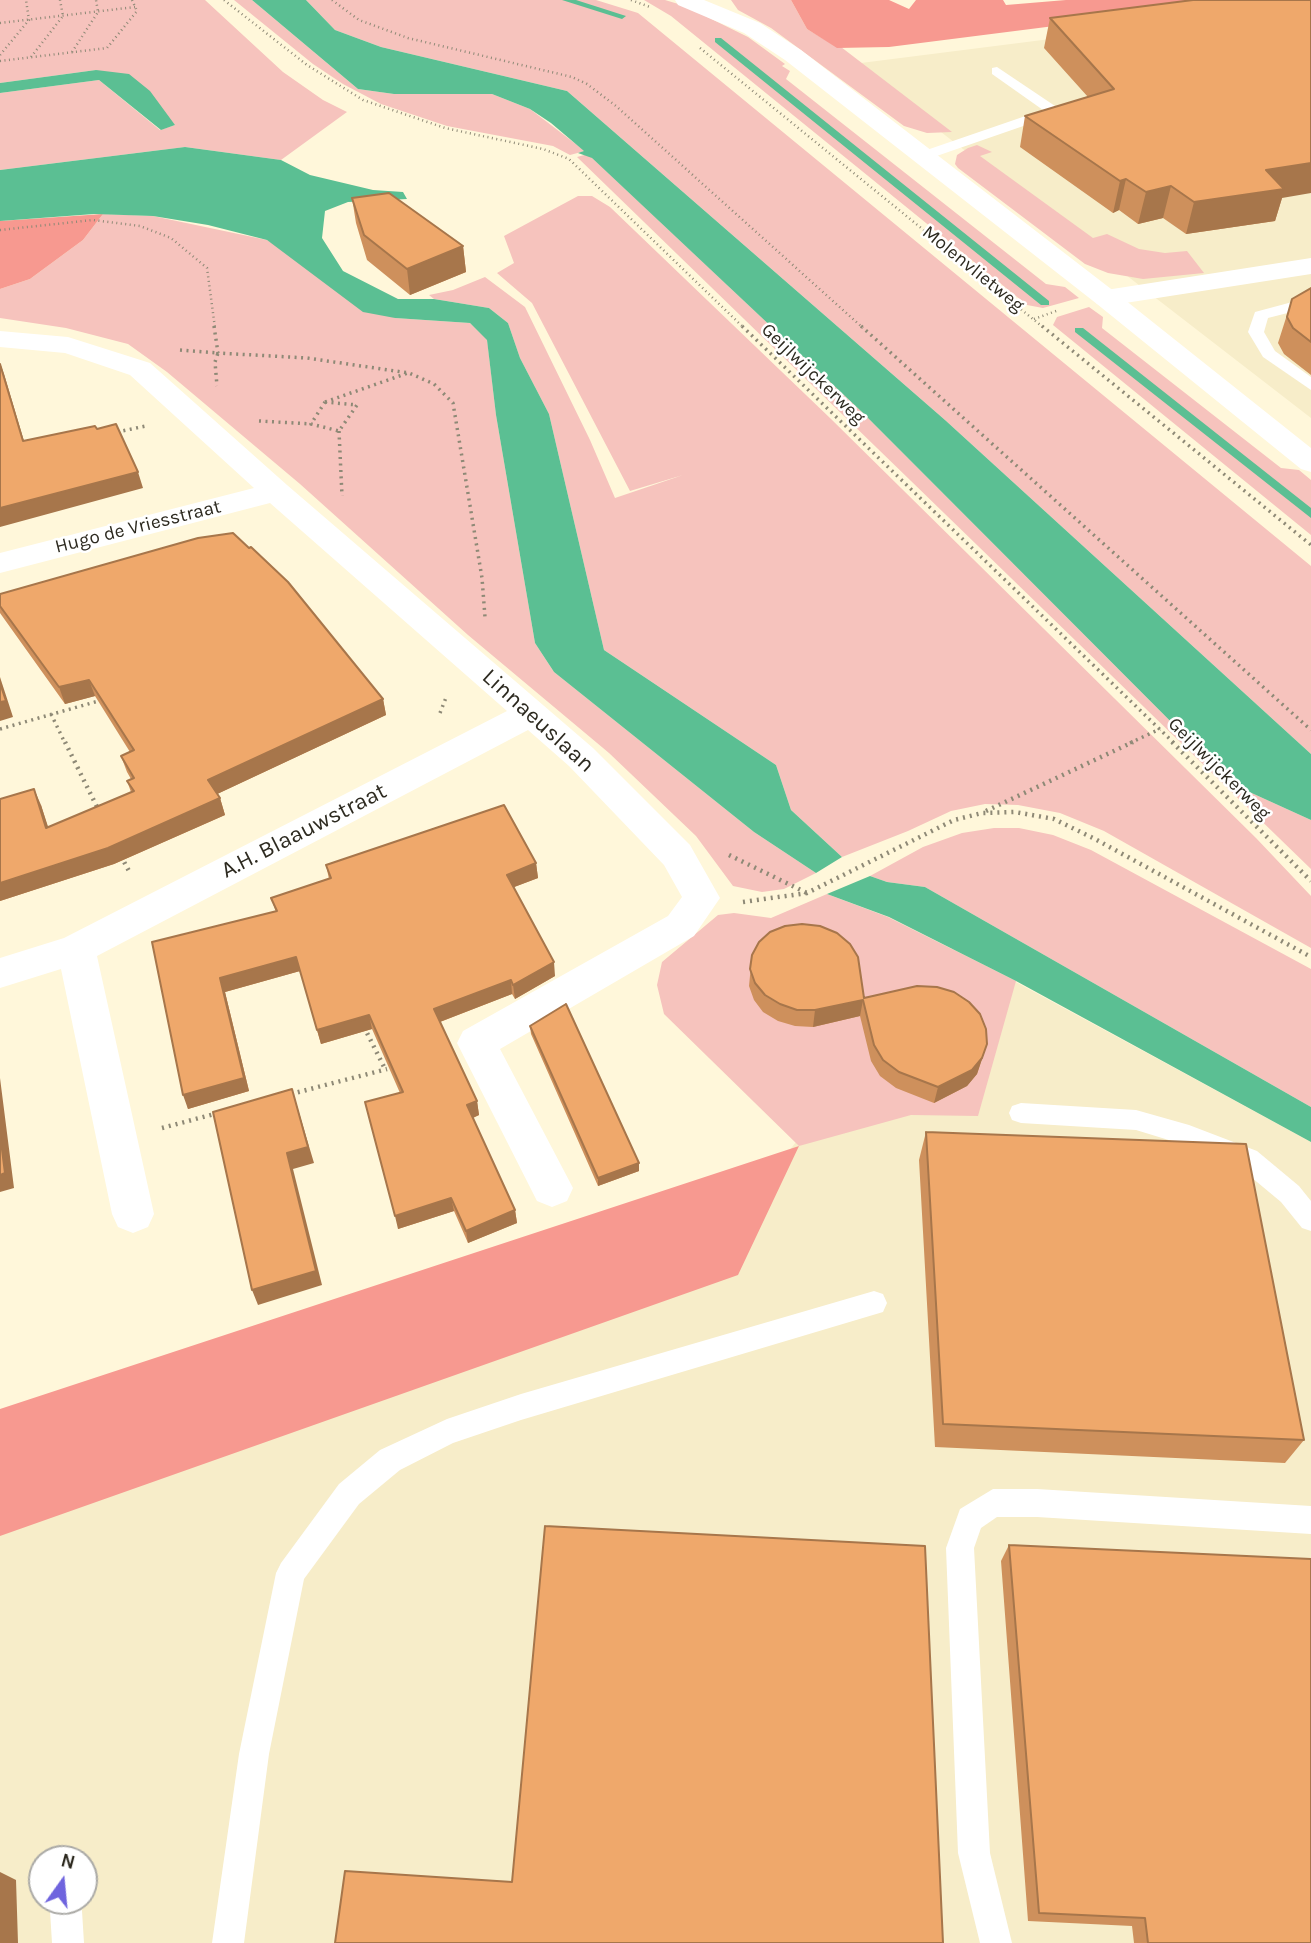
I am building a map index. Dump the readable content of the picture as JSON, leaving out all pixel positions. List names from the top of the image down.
{
  "streets": {
    "street": ["Hugo de Vriesstraat", "Linnaeuslaan", "A.H. Blaauwstraat"],
    "path": ["Molenvlietweg", "Geijlwijckerweg"]
  },
  "crossings": [
    ["Hugo de Vriesstraat", "Linnaeuslaan"],
    ["Linnaeuslaan", "A.H. Blaauwstraat"]
  ],
  "north": "top"
}
